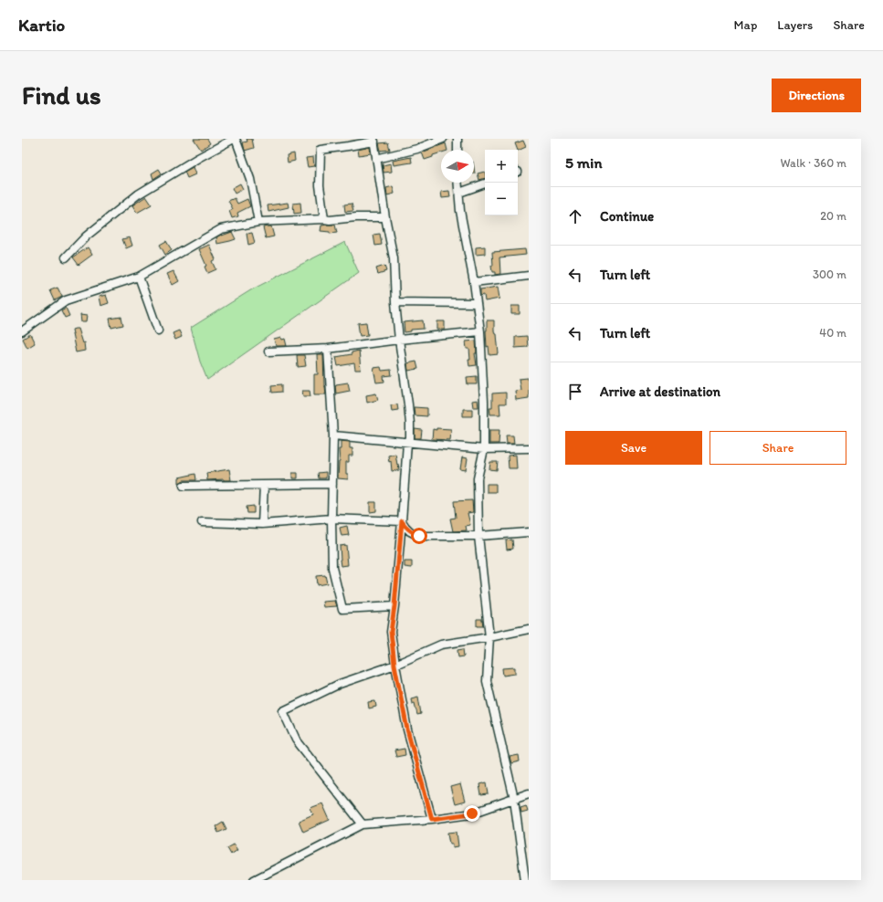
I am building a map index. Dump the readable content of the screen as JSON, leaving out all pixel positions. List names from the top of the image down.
{
  "north": "right",
  "page": {
    "header": "Kartio",
    "nav": ["Map", "Layers", "Share"],
    "buttons": [
      "Directions",
      ["Save", "Share"]
    ],
    "title": "Find us",
    "heading": ["5 min", "Walk · 360 m"],
    "map_buttons": ["+", "−"],
    "list": [
      ["Continue", "20 m"],
      ["Turn left", "300 m"],
      ["Turn left", "40 m"],
      "Arrive at destination"
    ]
  }
}
